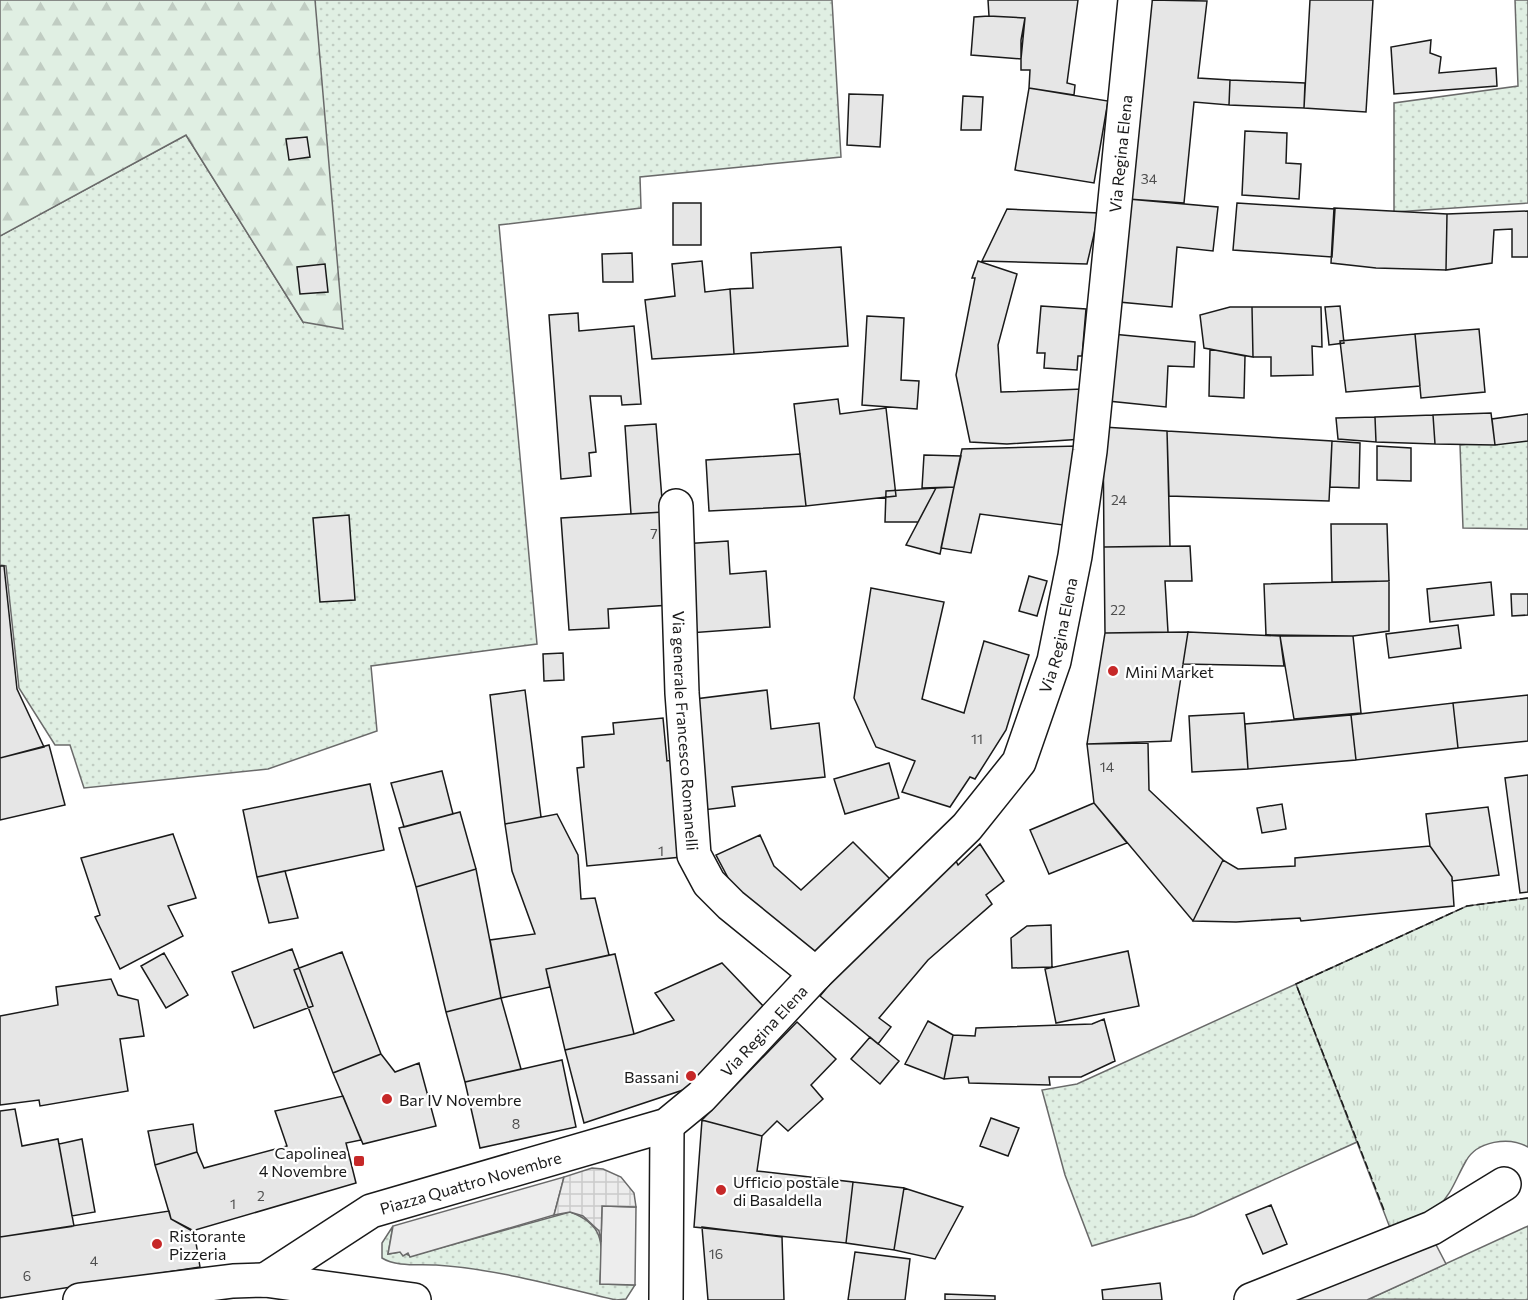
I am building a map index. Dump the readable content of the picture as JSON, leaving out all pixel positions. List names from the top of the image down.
{
  "streets": {
    "street": ["Via Regina Elena", "Via generale Francesco Romanelli", "Piazza Quattro Novembre"]
  },
  "crossings": [
    ["Via Regina Elena", "Via generale Francesco Romanelli"],
    ["Via Regina Elena", "Piazza Quattro Novembre"]
  ],
  "places": {
    "other": [
      "Mini Market",
      "Bassani",
      "Bar IV Novembre",
      "Ufficio postale di Basaldella",
      "Ristorante Pizzeria"
    ],
    "transit": ["Capolinea 4 Novembre"]
  },
  "house_numbers": [
    "34",
    "24",
    "7",
    "22",
    "11",
    "14",
    "1",
    "8",
    "2",
    "1",
    "16",
    "4",
    "6"
  ]
}
